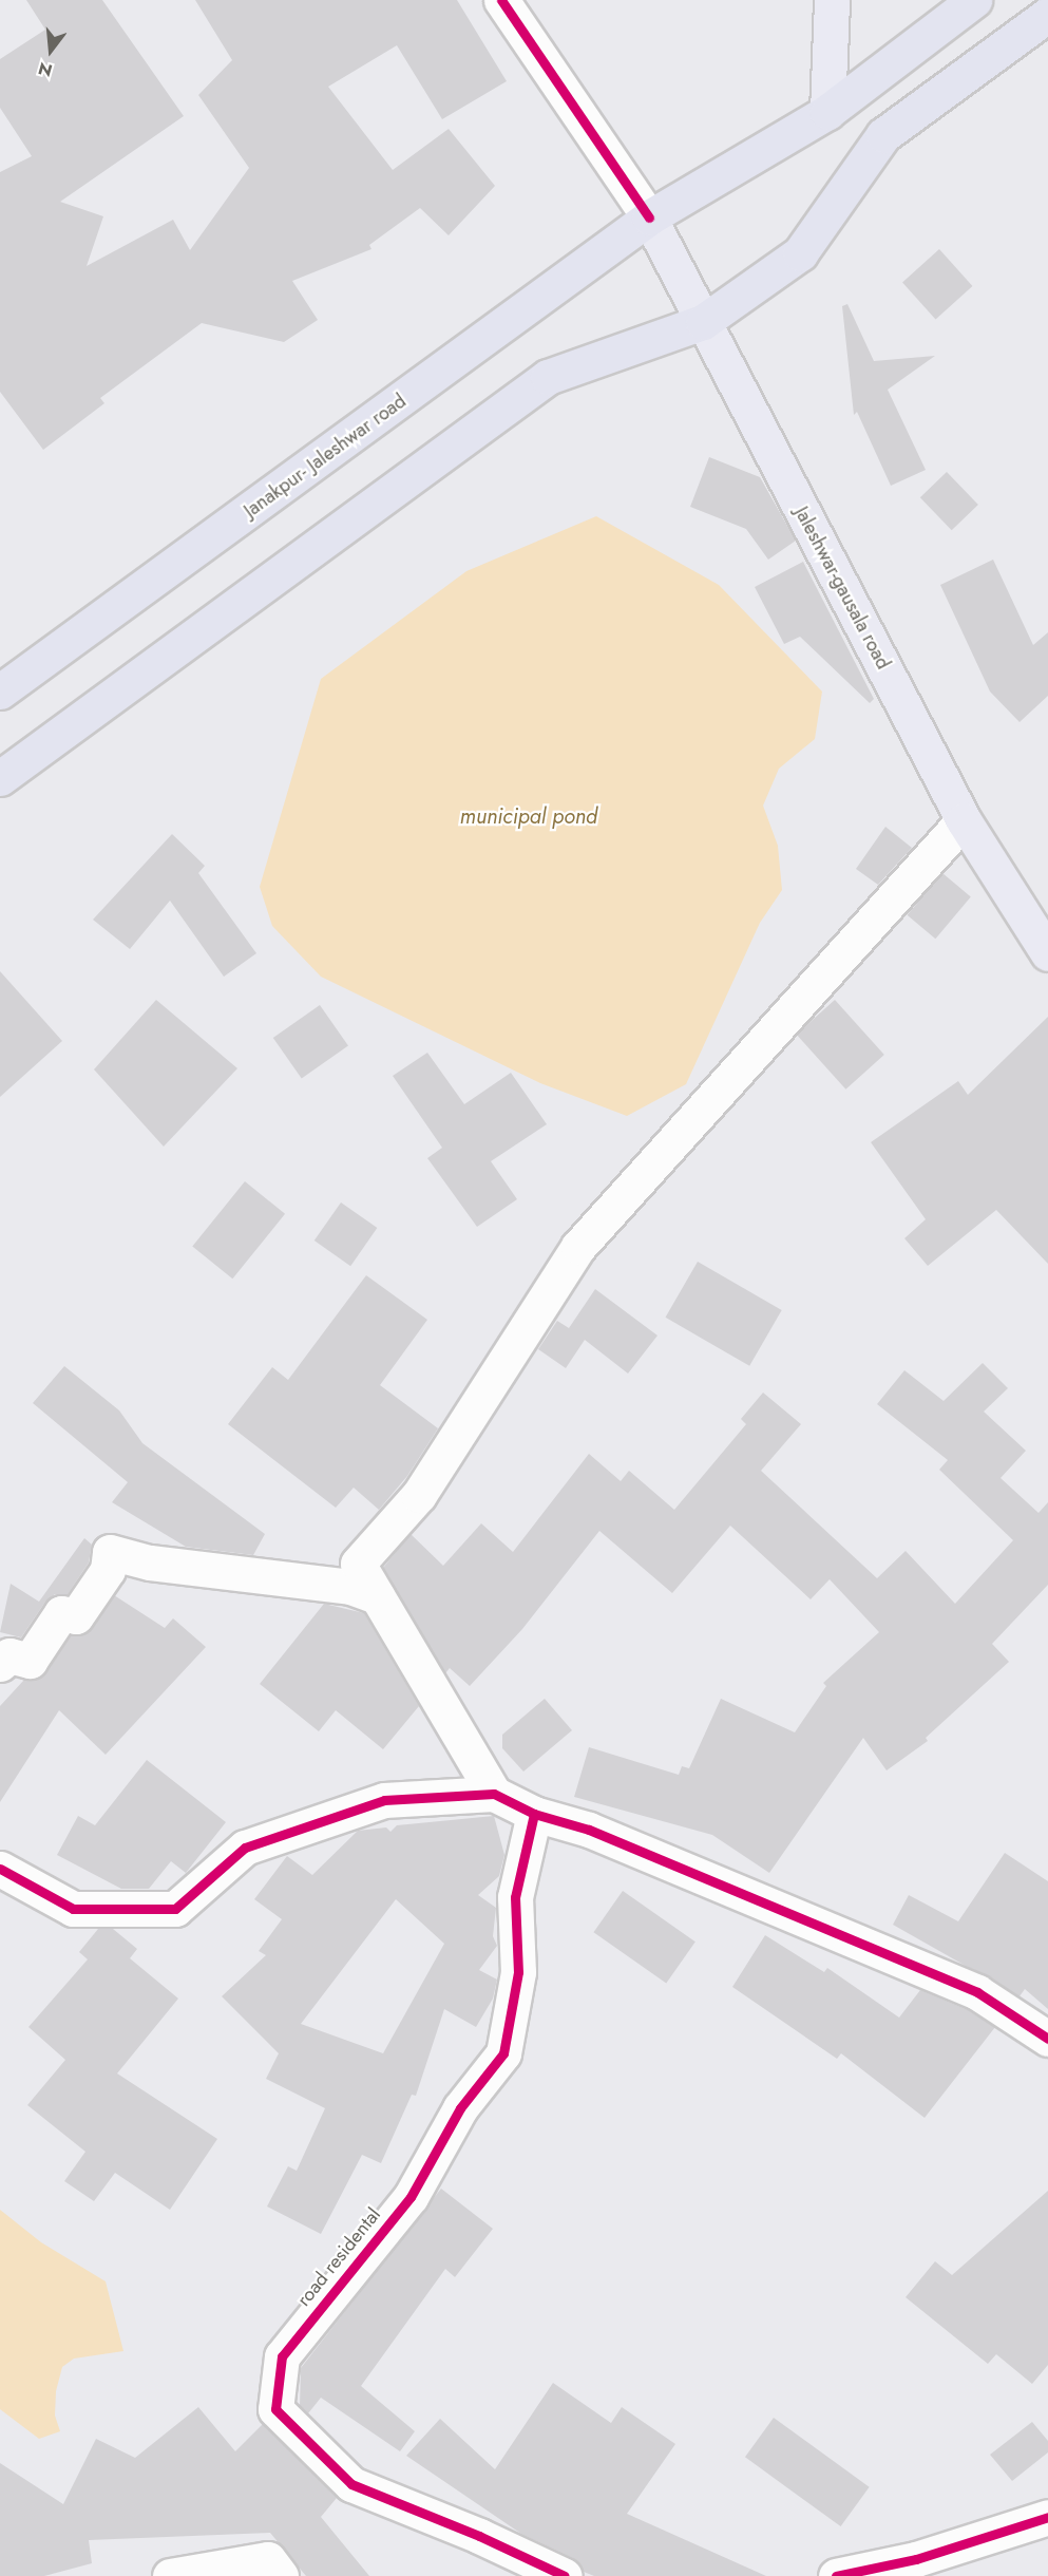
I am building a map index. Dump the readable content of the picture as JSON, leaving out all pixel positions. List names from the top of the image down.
{
  "streets": {
    "highway": ["Janakpur- Jaleshwar road"],
    "main road": ["Jaleshwar-gausala road"],
    "street": ["road residental"]
  },
  "crossings": [
    ["Janakpur- Jaleshwar road", "Jaleshwar-gausala road"]
  ],
  "water": ["municipal pond"],
  "north": "bottom"
}
